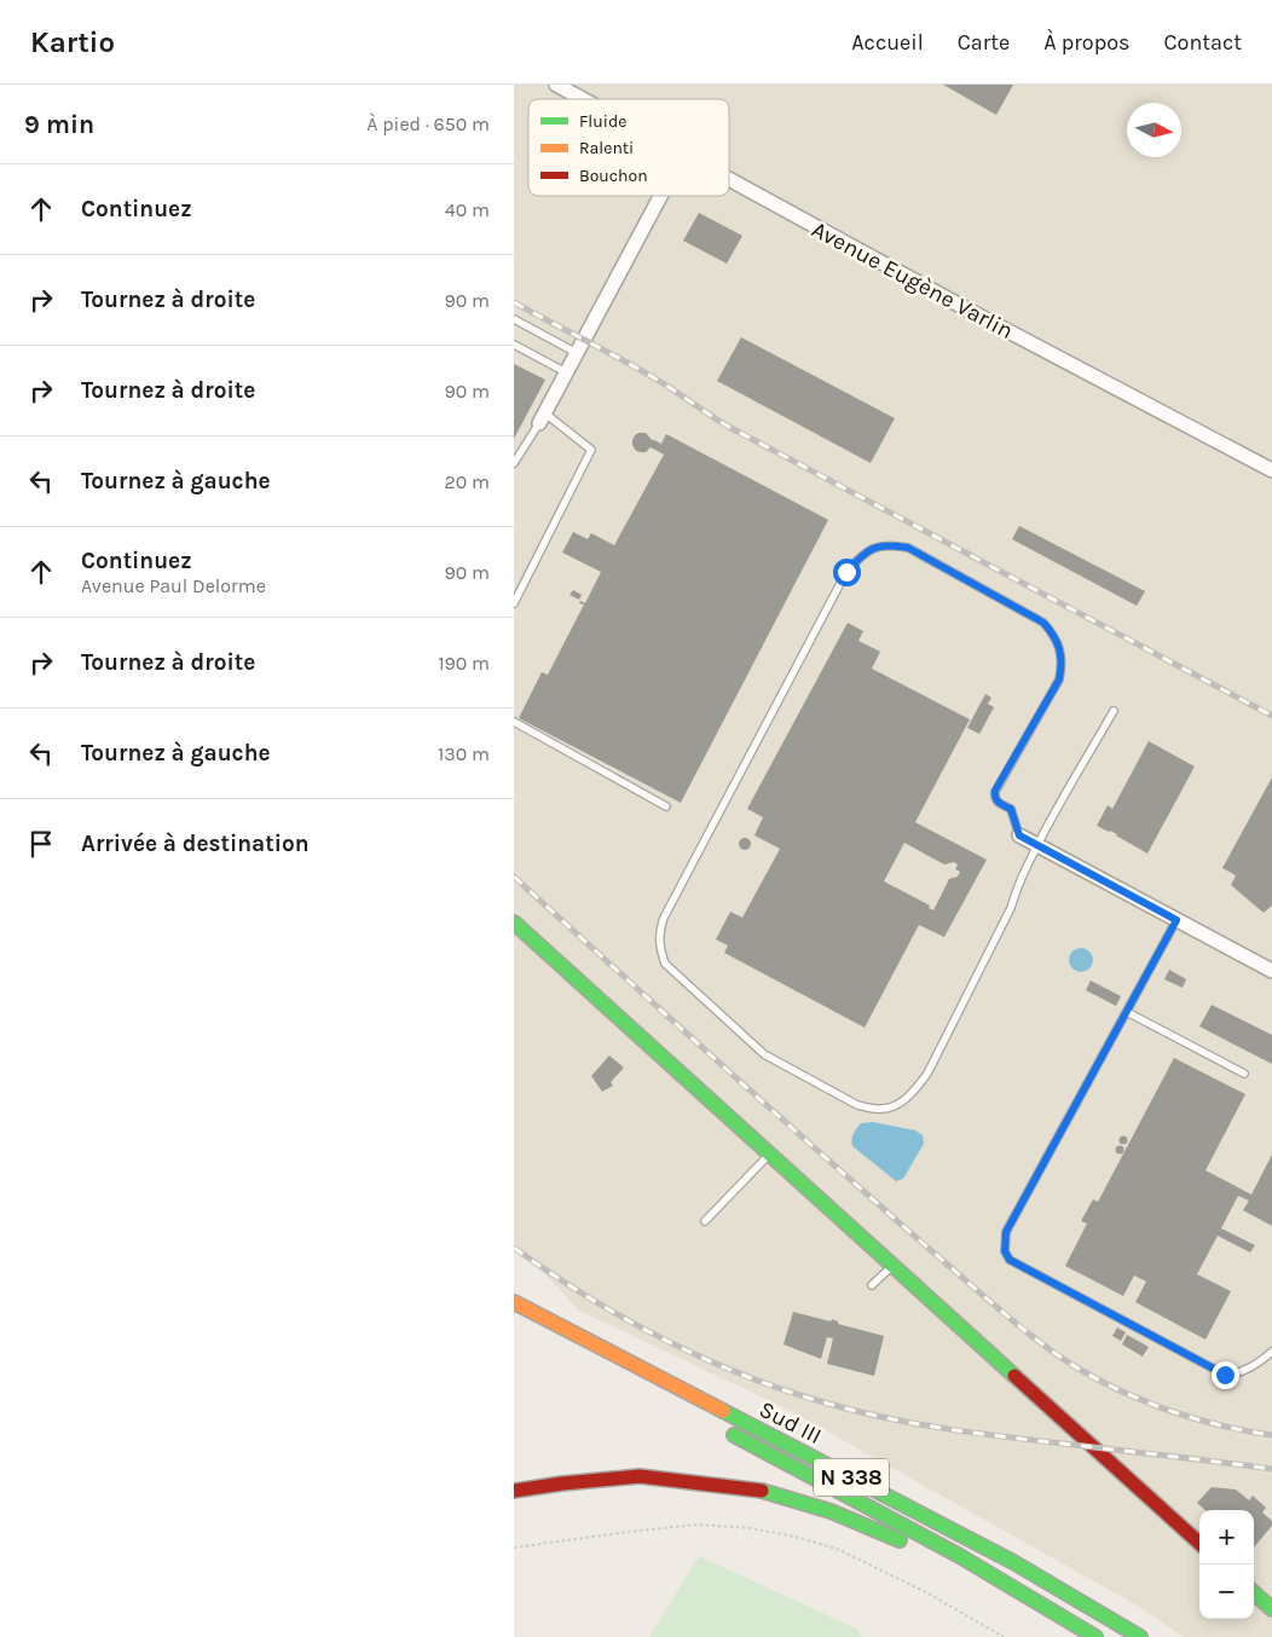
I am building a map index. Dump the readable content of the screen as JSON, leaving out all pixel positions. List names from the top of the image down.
{
  "streets": {
    "main road": ["Sud III", "N 338"],
    "street": ["Avenue Eugène Varlin"]
  },
  "legend": ["Fluide", "Ralenti", "Bouchon"],
  "north": "right",
  "page": {
    "header": "Kartio",
    "nav": [
      "Accueil",
      "Carte",
      "À propos",
      "Contact"
    ],
    "heading": ["9 min", "À pied · 650 m"],
    "list": [
      ["Continuez", "40 m"],
      ["Tournez à droite", "90 m"],
      ["Tournez à droite", "90 m"],
      ["Tournez à gauche", "20 m"],
      ["Continuez", "Avenue Paul Delorme", "90 m"],
      ["Tournez à droite", "190 m"],
      ["Tournez à gauche", "130 m"],
      "Arrivée à destination"
    ],
    "map_buttons": ["+", "−"]
  }
}
